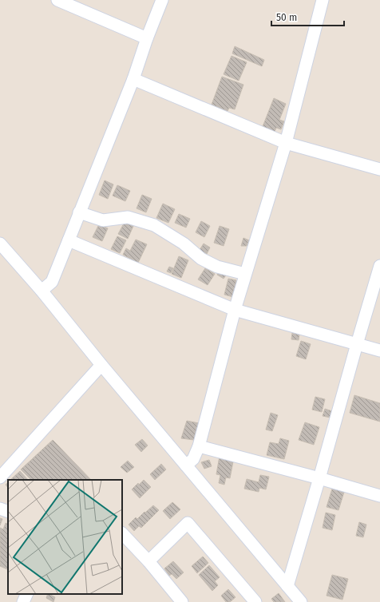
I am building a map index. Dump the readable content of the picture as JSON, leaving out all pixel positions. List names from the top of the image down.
{
  "scale_bar": "50 m"
}
